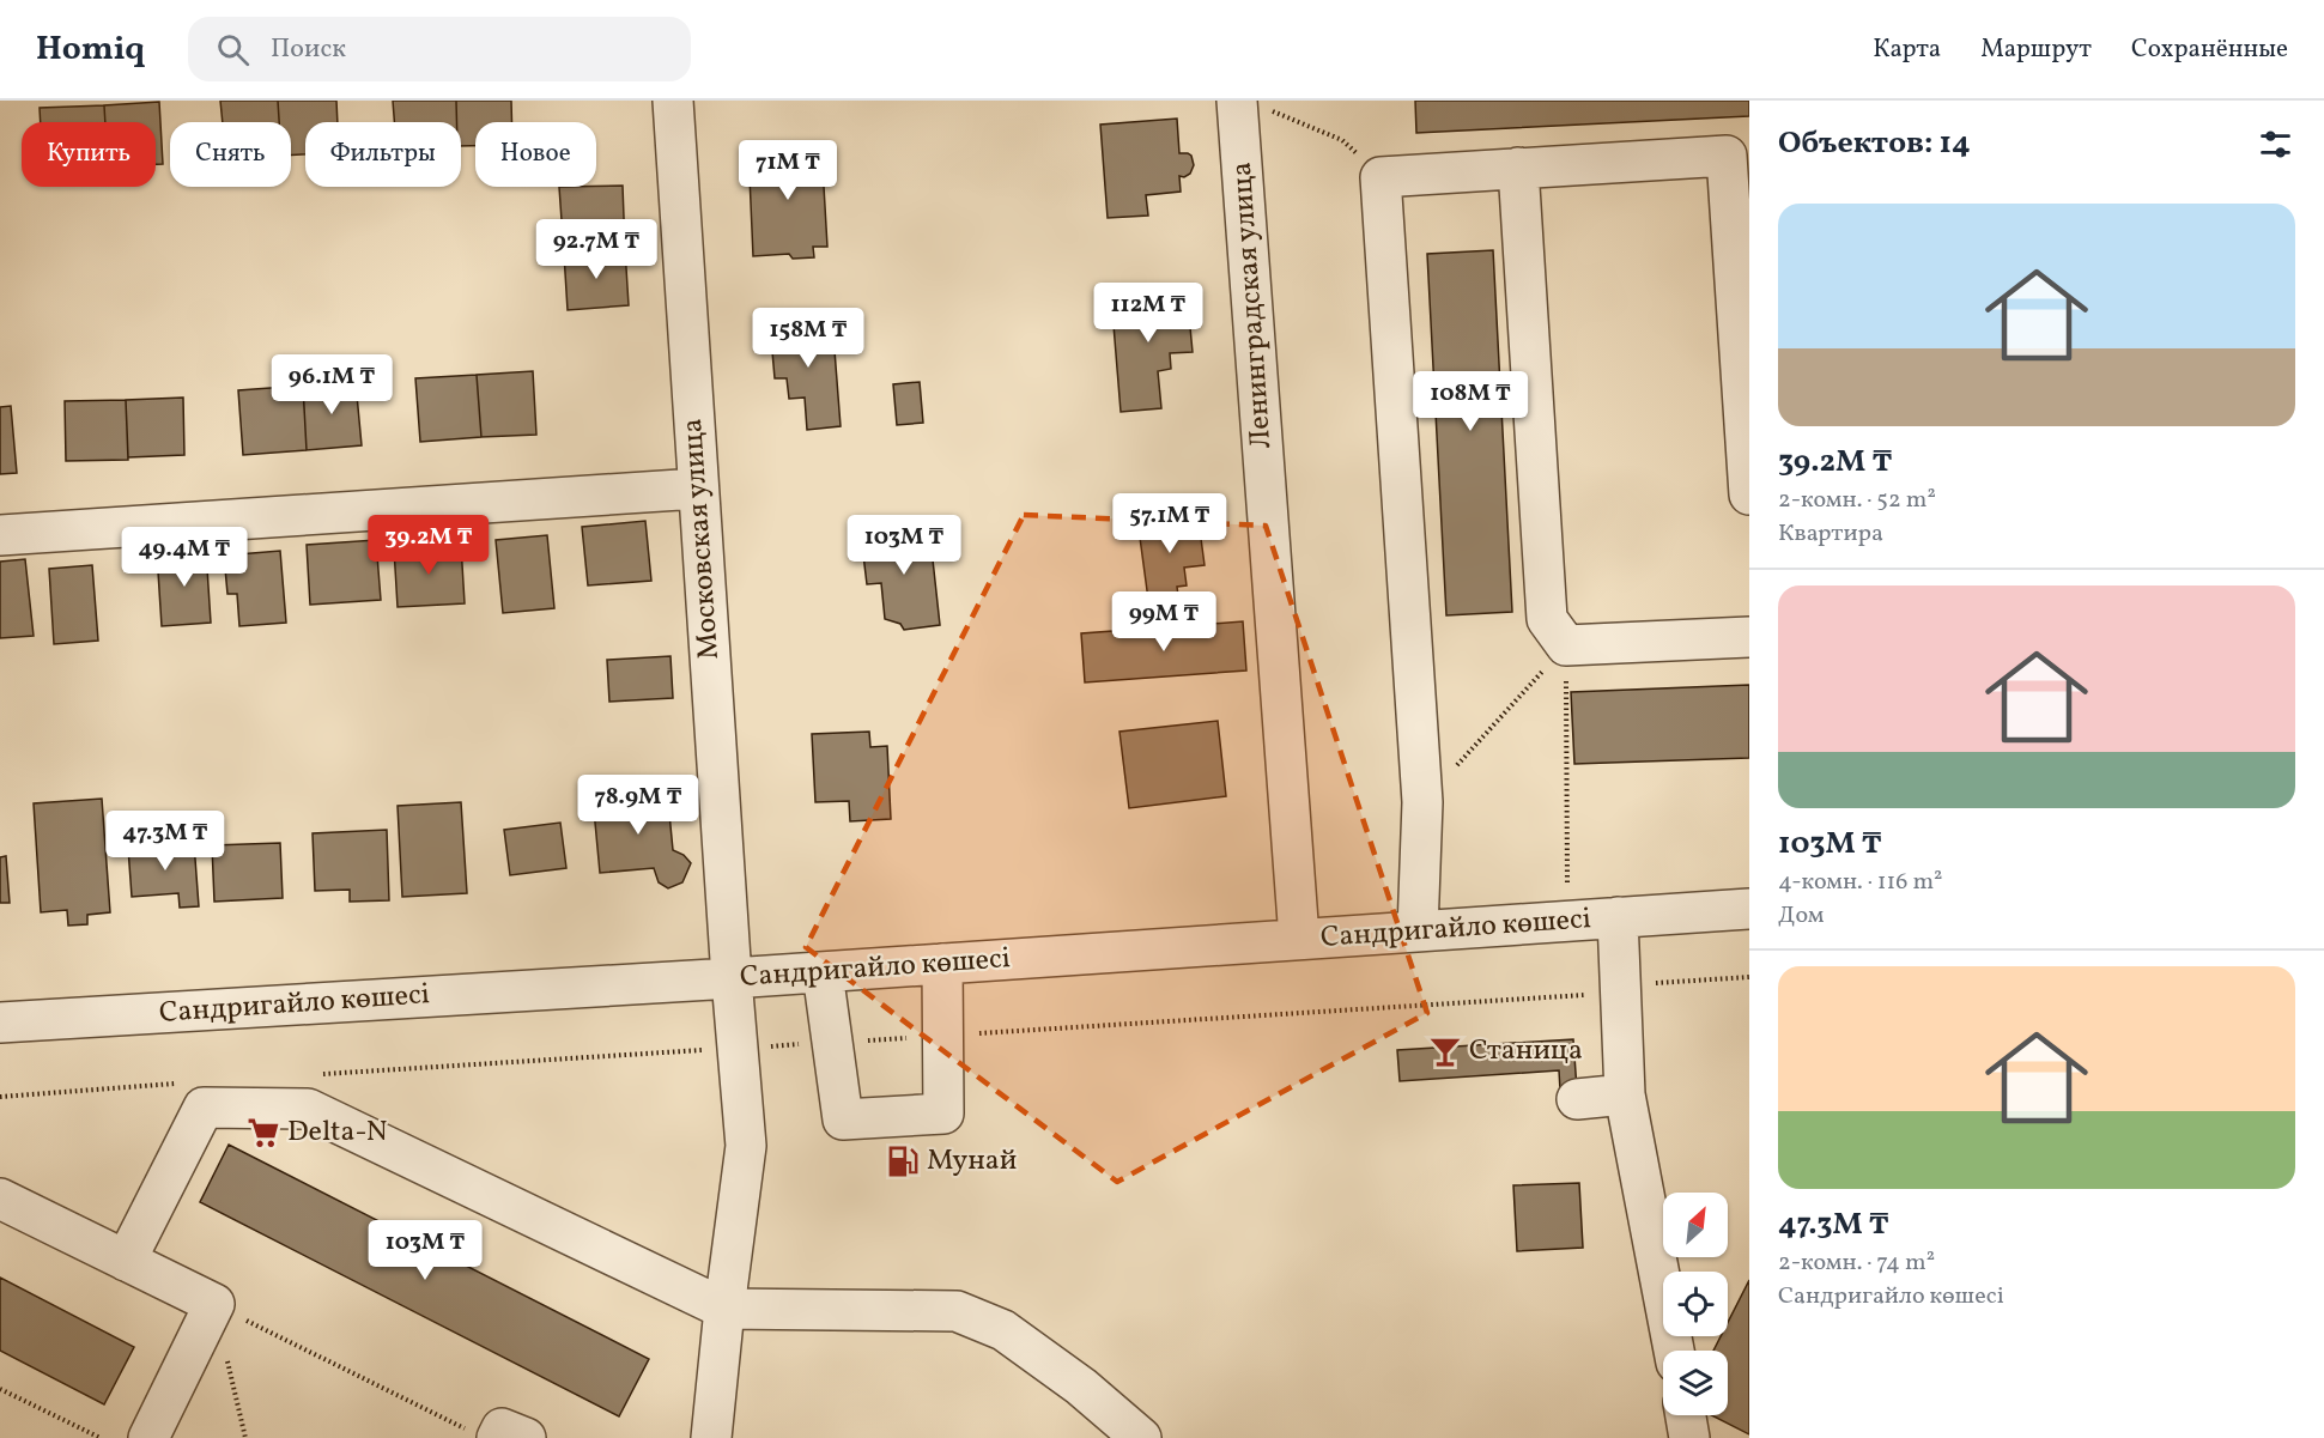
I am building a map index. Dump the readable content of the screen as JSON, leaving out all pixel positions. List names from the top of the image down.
{
  "streets": {
    "street": ["Ленинградская улица", "Московская улица", "Сандригайло көшесі"]
  },
  "crossings": [
    ["Ленинградская улица", "Сандригайло көшесі"],
    ["Московская улица", "Сандригайло көшесі"]
  ],
  "places": {
    "bar": ["Станица"],
    "supermarket": ["Delta-N"],
    "fuel station": ["Мунай"]
  },
  "north": "top right",
  "page": {
    "header": "Homiq",
    "search": "Поиск",
    "nav": ["Карта", "Маршрут", "Сохранённые"],
    "heading": "Объектов: 14",
    "chip": [
      "Купить",
      "Снять",
      "Фильтры",
      "Новое"
    ],
    "price": [
      "71M ₸",
      "92.7M ₸",
      "112M ₸",
      "158M ₸",
      "96.1M ₸",
      "108M ₸",
      "57.1M ₸",
      "39.2M ₸",
      "103M ₸",
      "49.4M ₸",
      "99M ₸",
      "78.9M ₸",
      "47.3M ₸",
      "103M ₸"
    ],
    "list": [
      {
        "name": "39.2M ₸",
        "note": "2-комн. · 52 m² · Квартира"
      },
      {
        "name": "103M ₸",
        "note": "4-комн. · 116 m² · Дом"
      },
      {
        "name": "47.3M ₸",
        "note": "2-комн. · 74 m² · Сандригайло көшесі"
      }
    ]
  }
}
